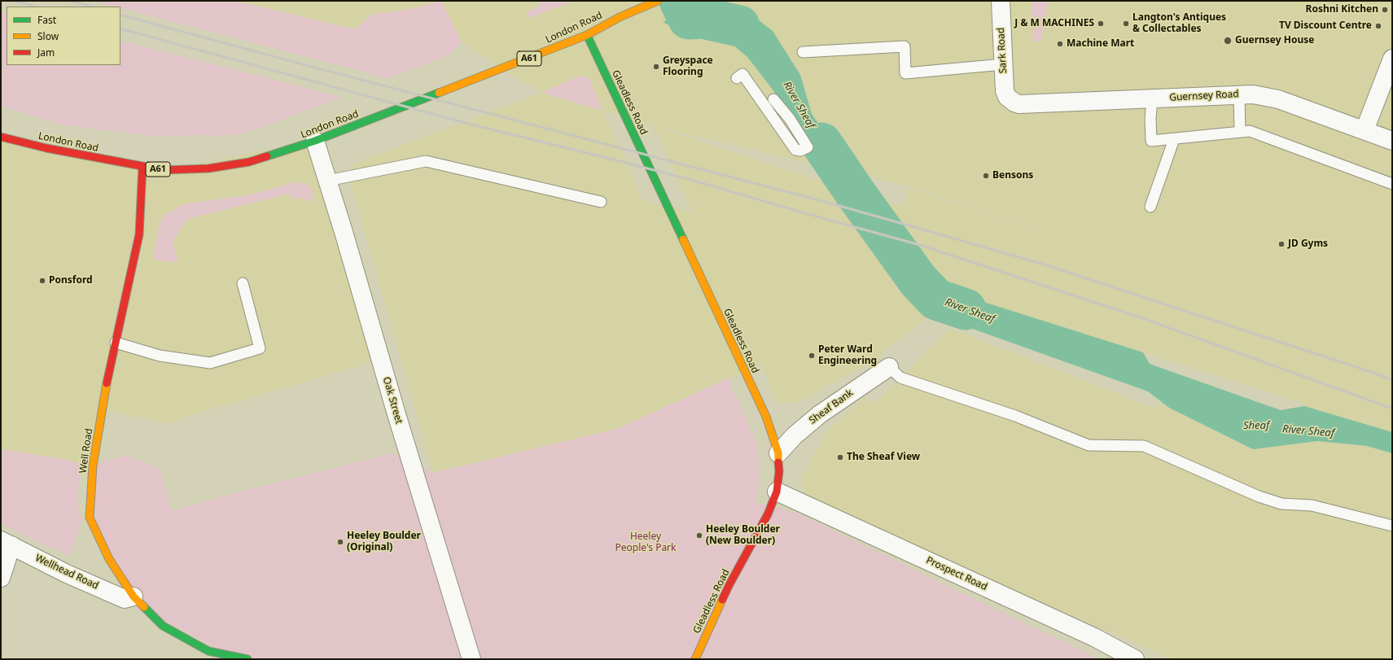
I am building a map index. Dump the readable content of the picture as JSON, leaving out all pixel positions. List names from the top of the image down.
{
  "streets": {
    "main road": [
      "London Road",
      "A61",
      "Gleadless Road",
      "Well Road"
    ],
    "street": [
      "Sark Road",
      "Guernsey Road",
      "Oak Street",
      "Sheaf Bank",
      "Wellhead Road",
      "Prospect Road"
    ]
  },
  "crossings": [
    ["London Road", "Gleadless Road"],
    ["London Road", "Oak Street"],
    ["London Road", "Well Road"],
    ["Sark Road", "Guernsey Road"],
    ["Gleadless Road", "Sheaf Bank"],
    ["Gleadless Road", "Prospect Road"],
    ["Well Road", "Wellhead Road"]
  ],
  "water": ["River Sheaf", "Sheaf"],
  "parks": ["Heeley People's Park"],
  "places": [
    "Roshni Kitchen",
    "J & M MACHINES",
    "Langton's Antiques & Collectables",
    "TV Discount Centre",
    "Guernsey House",
    "Machine Mart",
    "Greyspace Flooring",
    "Bensons",
    "JD Gyms",
    "Ponsford",
    "Peter Ward Engineering",
    "The Sheaf View",
    "Heeley Boulder (New Boulder)",
    "Heeley Boulder (Original)"
  ],
  "legend": ["Fast", "Slow", "Jam"]
}
